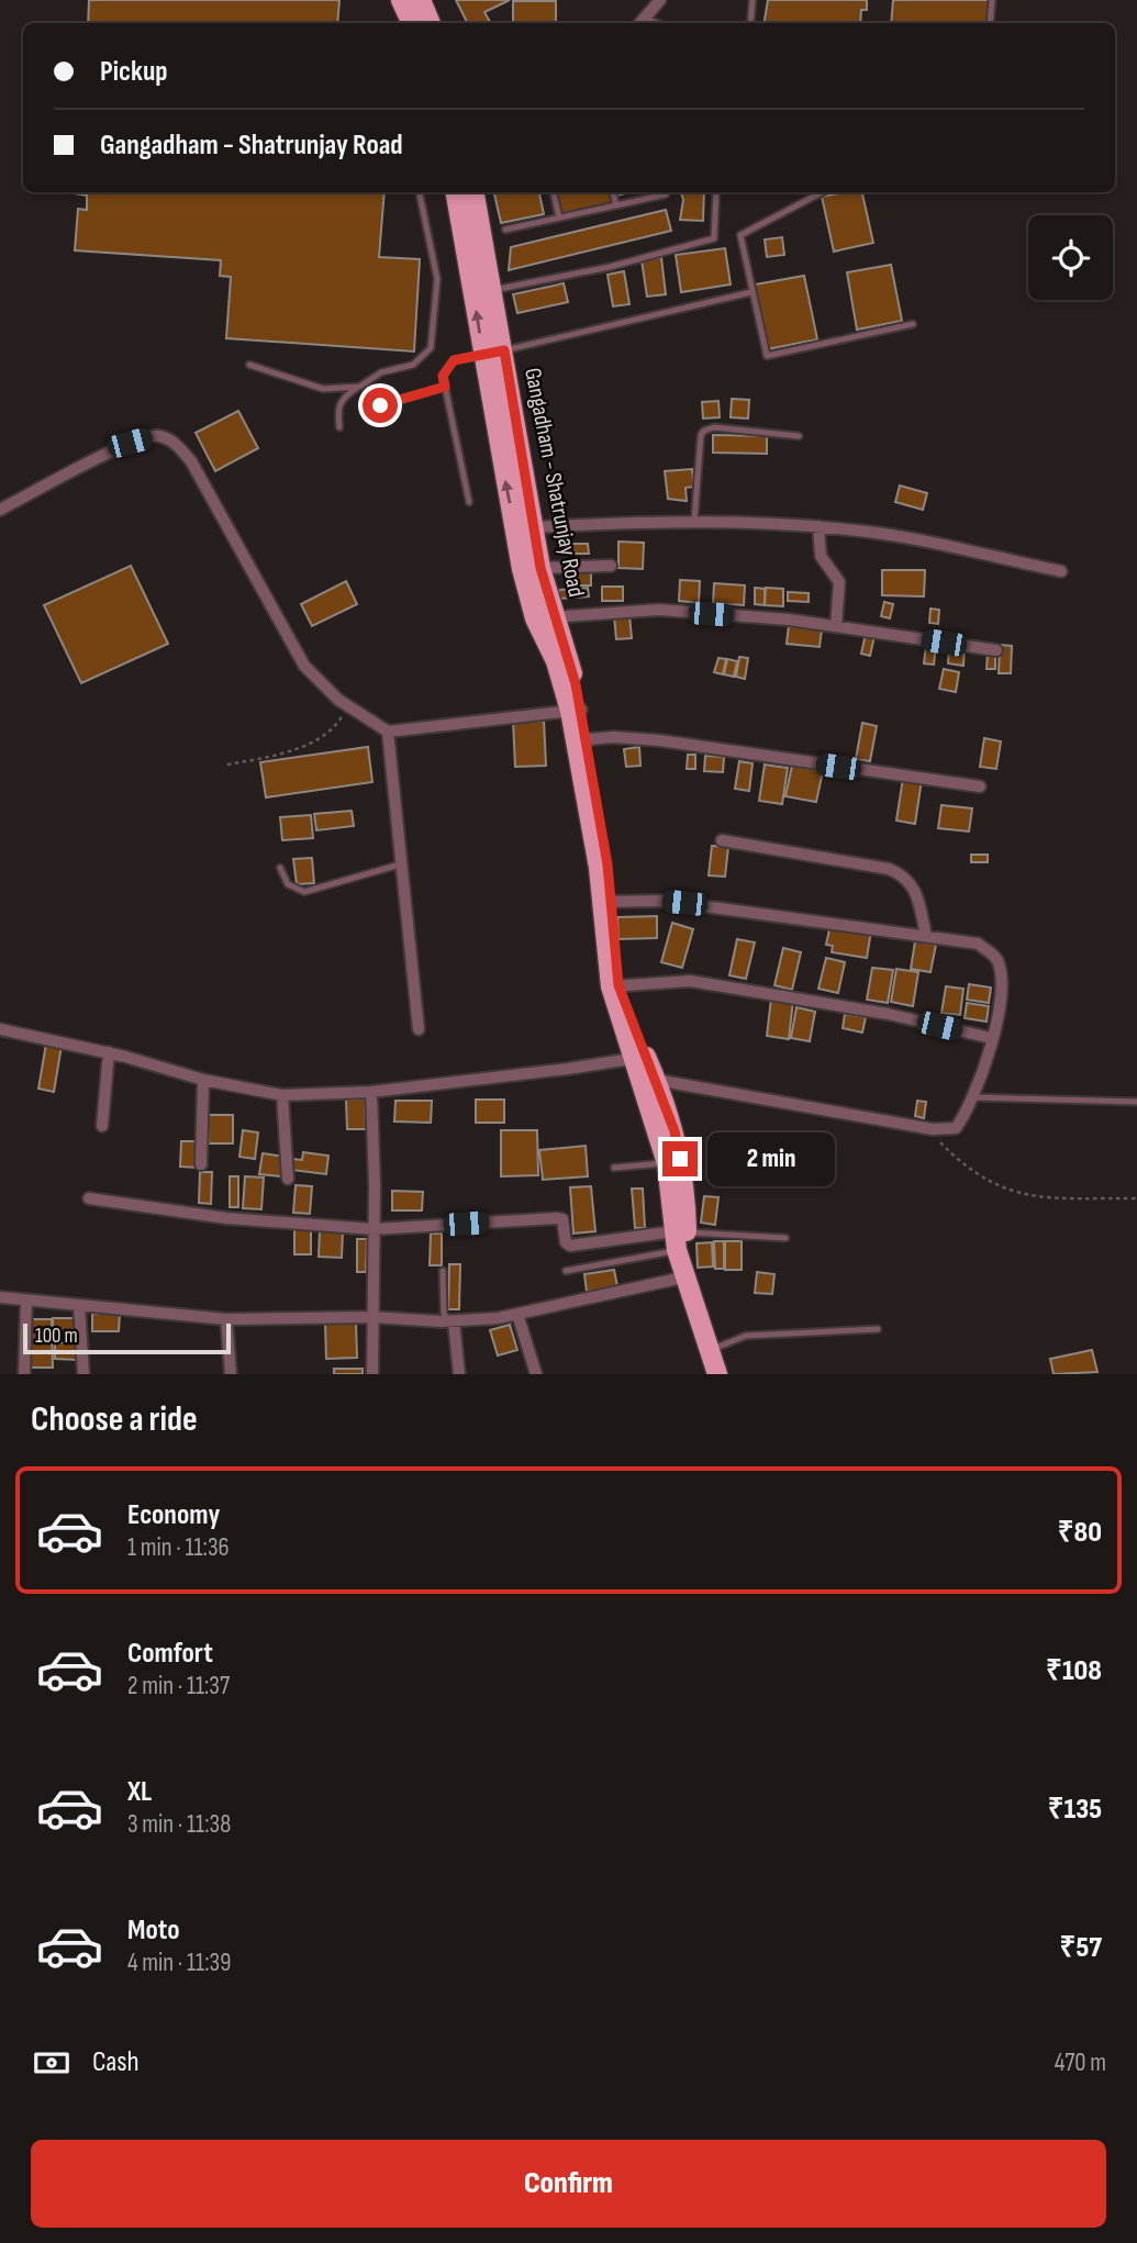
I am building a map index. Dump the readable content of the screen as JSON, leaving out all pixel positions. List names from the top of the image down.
{
  "streets": {
    "main road": ["Gangadham - Shatrunjay Road"]
  },
  "scale_bar": "100 m",
  "page": {
    "banner": ["Pickup", "Gangadham - Shatrunjay Road"],
    "bubble": "2 min",
    "scale": "100 m",
    "heading": "Choose a ride",
    "list": [
      {
        "name": "Economy",
        "note": "1 min · 11:36",
        "value": "₹80"
      },
      {
        "name": "Comfort",
        "note": "2 min · 11:37",
        "value": "₹108"
      },
      {
        "name": "XL",
        "note": "3 min · 11:38",
        "value": "₹135"
      },
      {
        "name": "Moto",
        "note": "4 min · 11:39",
        "value": "₹57"
      }
    ],
    "pay": ["Cash", "470 m"],
    "buttons": "Confirm"
  }
}
